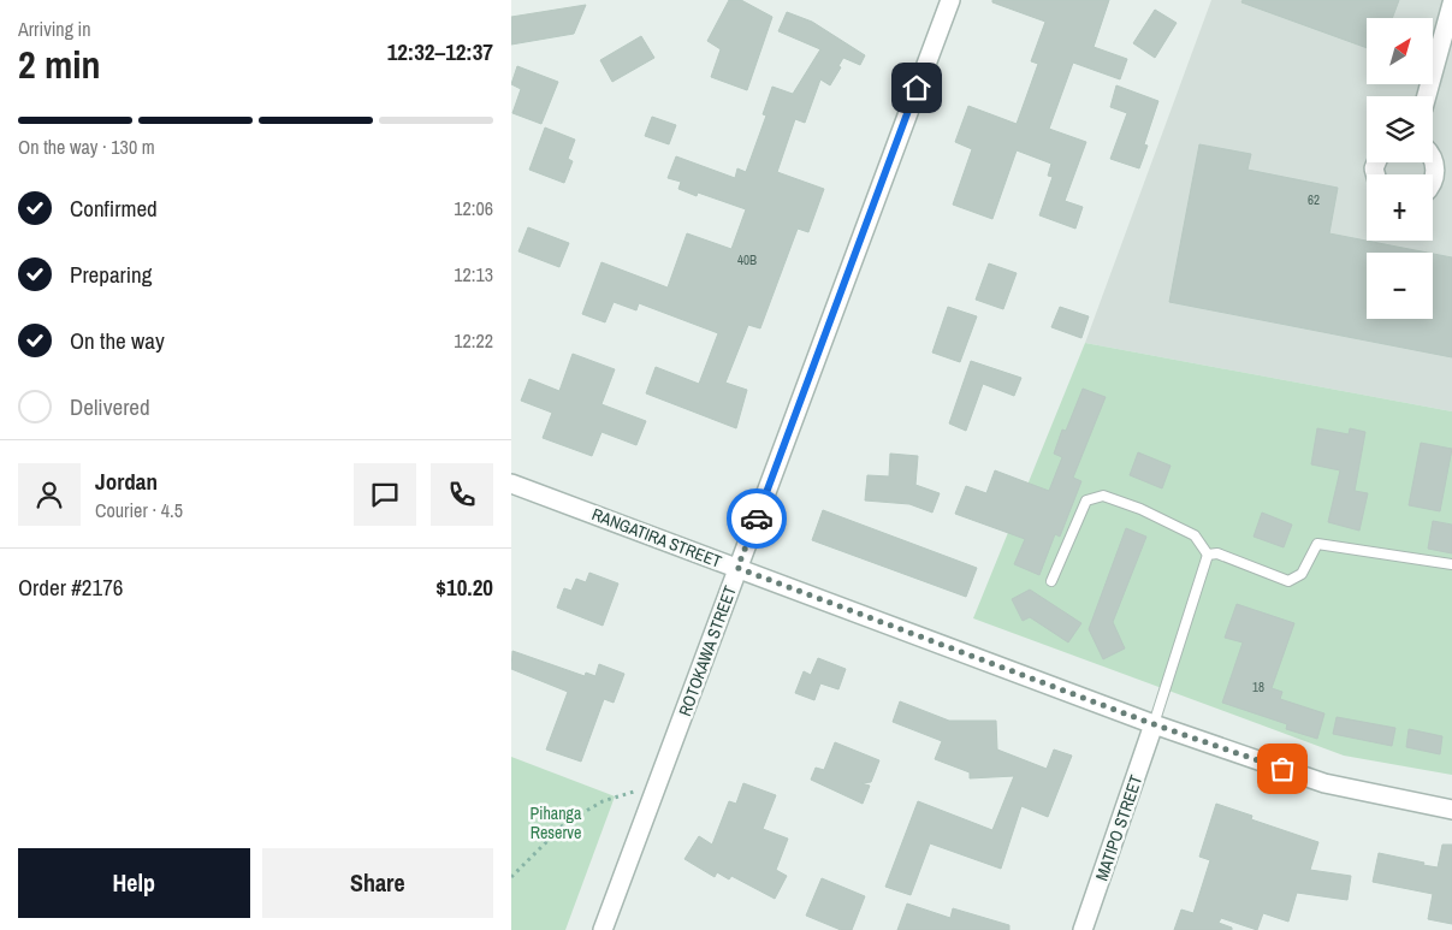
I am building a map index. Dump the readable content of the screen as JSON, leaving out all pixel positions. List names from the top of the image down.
{
  "streets": {
    "street": ["RANGATIRA STREET", "ROTOKAWA STREET", "MATIPO STREET"]
  },
  "crossings": [
    ["RANGATIRA STREET", "ROTOKAWA STREET"],
    ["RANGATIRA STREET", "MATIPO STREET"]
  ],
  "parks": ["Pihanga Reserve"],
  "house_numbers": ["62", "40B", "18"],
  "north": "top right",
  "page": {
    "heading": ["2 min", "Arriving in", "12:32–12:37"],
    "panel": [
      "Jordan",
      "Courier · 4.5",
      "Order #2176",
      "$10.20"
    ],
    "map_buttons": ["+", "−"],
    "bar": "On the way · 130 m",
    "list": [
      ["Confirmed", "12:06"],
      ["Preparing", "12:13"],
      ["On the way", "12:22"],
      "Delivered"
    ],
    "buttons": ["Help", "Share"]
  }
}
